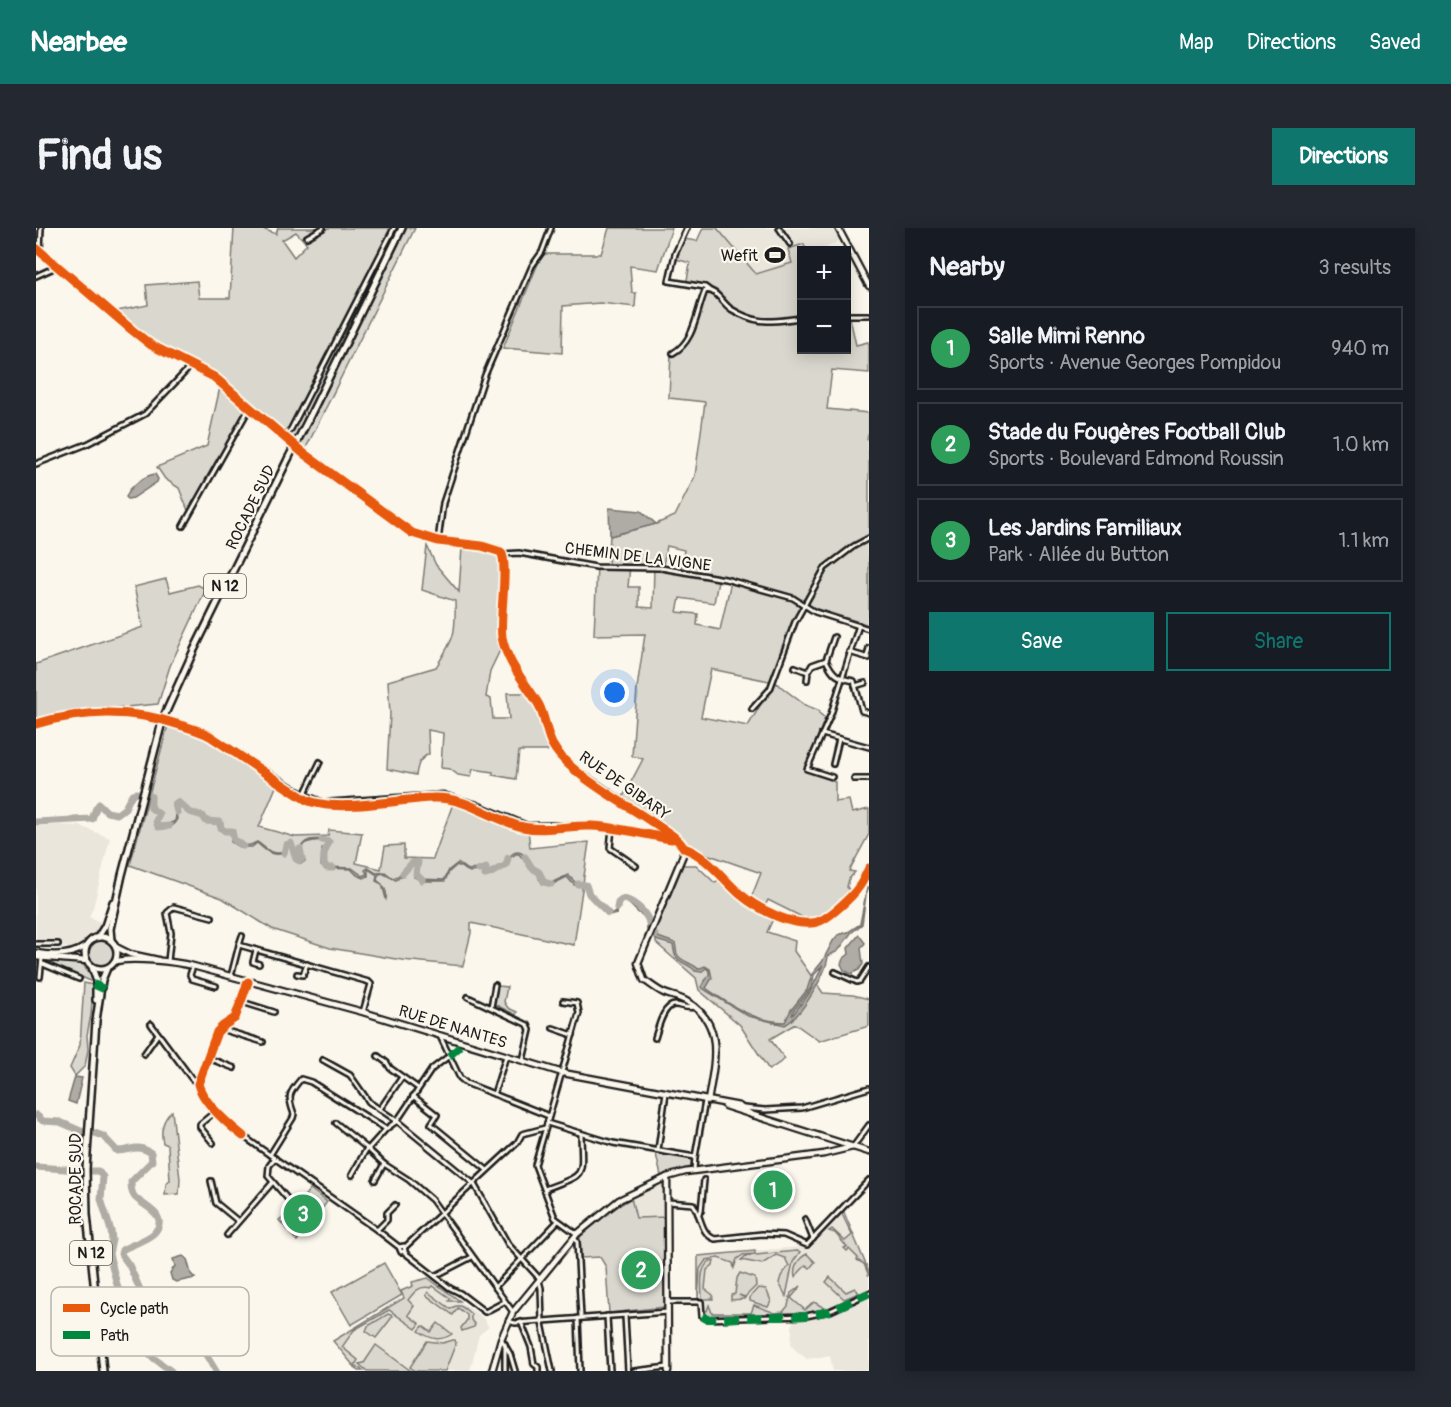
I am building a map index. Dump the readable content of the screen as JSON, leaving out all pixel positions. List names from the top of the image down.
{
  "streets": {
    "main road": ["ROCADE SUD", "N 12"],
    "street": ["CHEMIN DE LA VIGNE", "RUE DE GIBARY", "RUE DE NANTES"]
  },
  "crossings": [
    ["ROCADE SUD", "RUE DE NANTES"],
    ["CHEMIN DE LA VIGNE", "RUE DE GIBARY"]
  ],
  "places": {
    "sports": ["Wefit"]
  },
  "legend": ["Cycle path", "Path"],
  "page": {
    "header": "Nearbee",
    "nav": ["Map", "Directions", "Saved"],
    "buttons": [
      "Directions",
      ["Save", "Share"]
    ],
    "title": "Find us",
    "heading": ["Nearby", "3 results"],
    "map_buttons": ["+", "−"],
    "list": [
      {
        "mark": "1",
        "name": "Salle Mimi Renno",
        "note": "Sports · Avenue Georges Pompidou",
        "value": "940 m"
      },
      {
        "mark": "2",
        "name": "Stade du Fougères Football Club",
        "note": "Sports · Boulevard Edmond Roussin",
        "value": "1.0 km"
      },
      {
        "mark": "3",
        "name": "Les Jardins Familiaux",
        "note": "Park · Allée du Button",
        "value": "1.1 km"
      }
    ],
    "pins": ["1", "3", "2"]
  }
}
